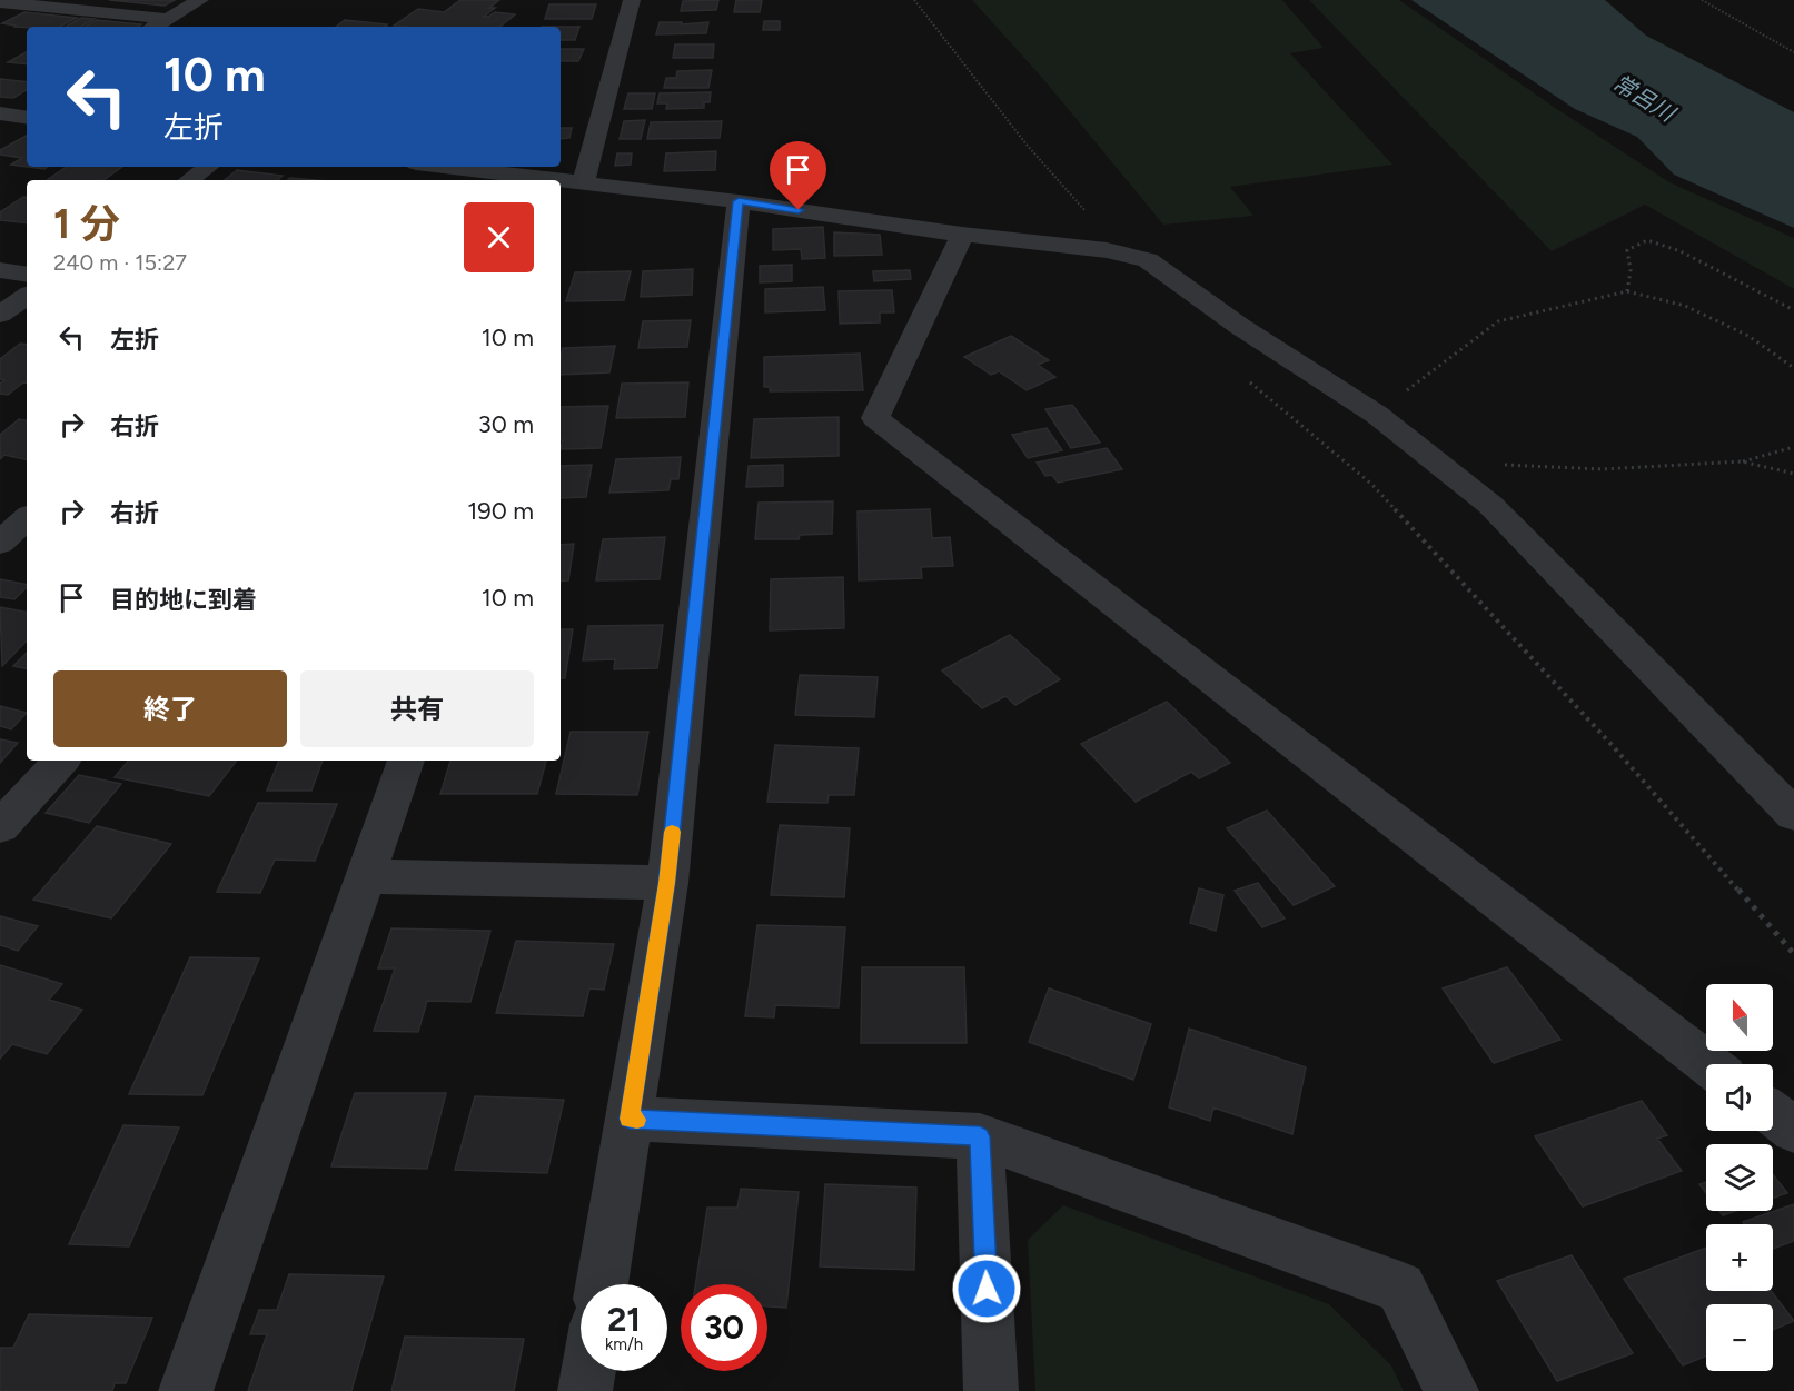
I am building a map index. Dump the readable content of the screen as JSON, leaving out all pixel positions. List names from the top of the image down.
{
  "water": ["常呂川"],
  "north": "top",
  "page": {
    "turn": ["10 m", "左折"],
    "heading": ["1 分", "240 m · 15:27"],
    "list": [
      {
        "name": "左折",
        "value": "10 m"
      },
      {
        "name": "右折",
        "value": "30 m"
      },
      {
        "name": "右折",
        "value": "190 m"
      },
      {
        "name": "目的地に到着",
        "value": "10 m"
      }
    ],
    "buttons": ["終了", "共有"],
    "map_buttons": ["+", "−"],
    "speed": "21 km/h",
    "limit": "30"
  }
}
